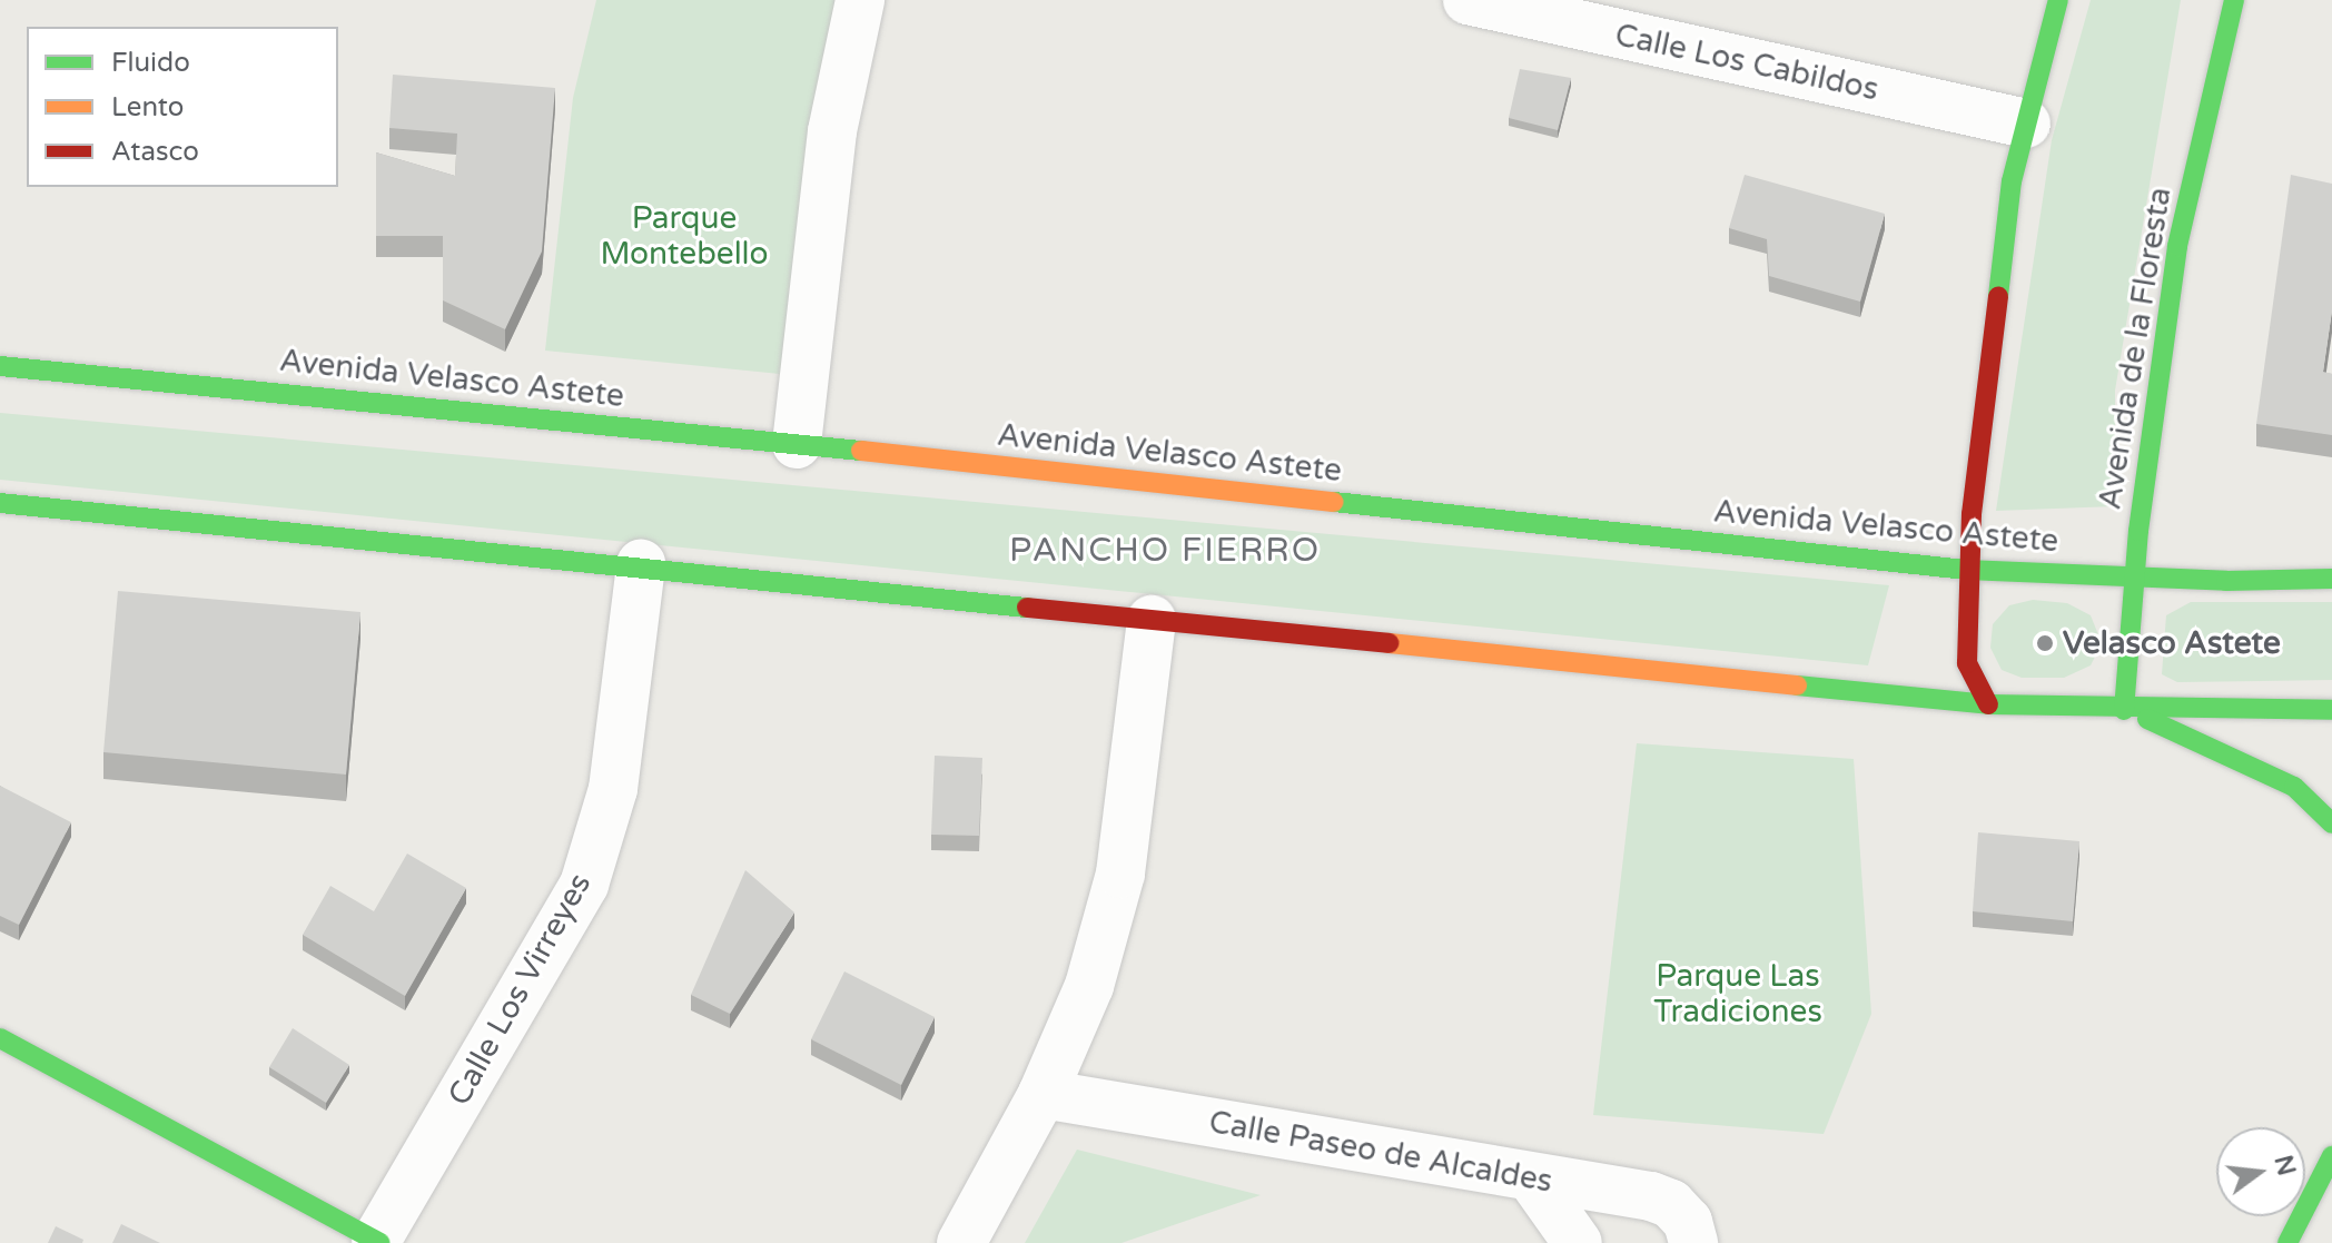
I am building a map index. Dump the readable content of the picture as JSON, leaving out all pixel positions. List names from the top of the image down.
{
  "streets": {
    "main road": ["Avenida de la Floresta", "Avenida Velasco Astete"],
    "street": ["Calle Los Cabildos", "Calle Los Virreyes", "Calle Paseo de Alcaldes"]
  },
  "crossings": [
    ["Avenida de la Floresta", "Avenida Velasco Astete"]
  ],
  "districts": ["PANCHO FIERRO"],
  "parks": ["Parque Montebello", "Parque Las Tradiciones"],
  "places": ["Velasco Astete"],
  "legend": ["Fluido", "Lento", "Atasco"],
  "north": "right"
}
